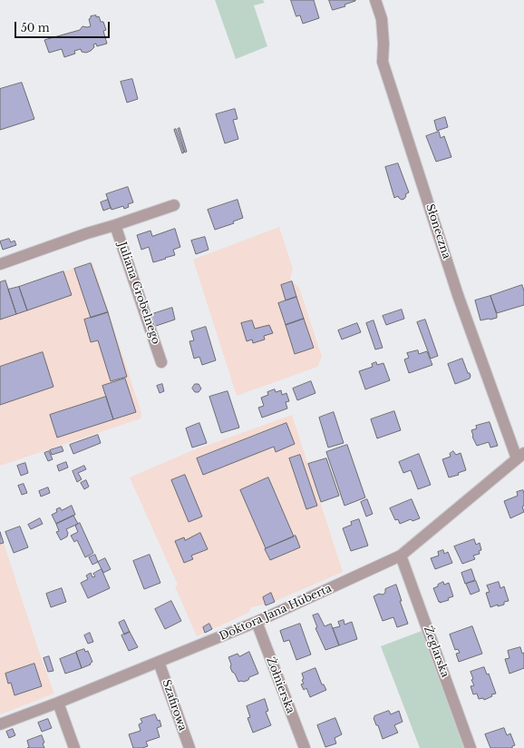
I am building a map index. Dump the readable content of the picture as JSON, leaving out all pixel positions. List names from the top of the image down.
{
  "streets": {
    "street": [
      "Słoneczna",
      "Juliana Grobelnego",
      "Doktora Jana Huberta",
      "Żeglarska",
      "Żołnierska",
      "Szafirowa"
    ]
  },
  "crossings": [
    ["Słoneczna", "Doktora Jana Huberta"],
    ["Doktora Jana Huberta", "Żeglarska"],
    ["Doktora Jana Huberta", "Żołnierska"],
    ["Doktora Jana Huberta", "Szafirowa"]
  ],
  "scale_bar": "50 m"
}
